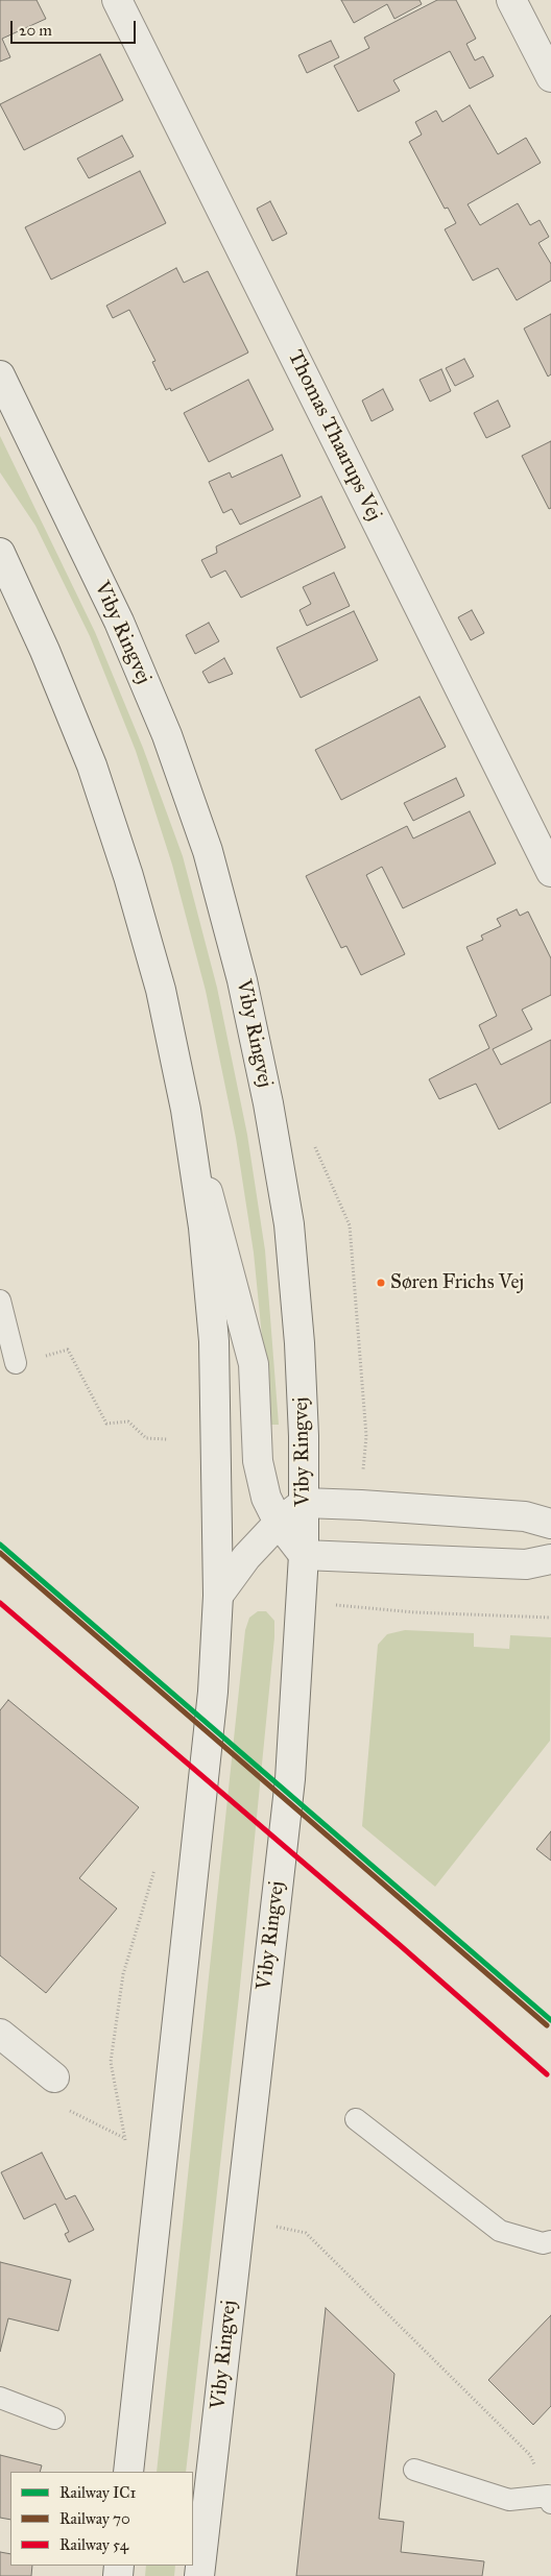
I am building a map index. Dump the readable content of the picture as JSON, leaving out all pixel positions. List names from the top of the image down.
{
  "streets": {
    "main road": ["Thomas Thaarups Vej", "Viby Ringvej"]
  },
  "places": ["Søren Frichs Vej"],
  "lines": ["rail line IC1", "rail line 70", "rail line 54"],
  "legend": ["Railway IC1", "Railway 70", "Railway 54"],
  "scale_bar": "20 m"
}
